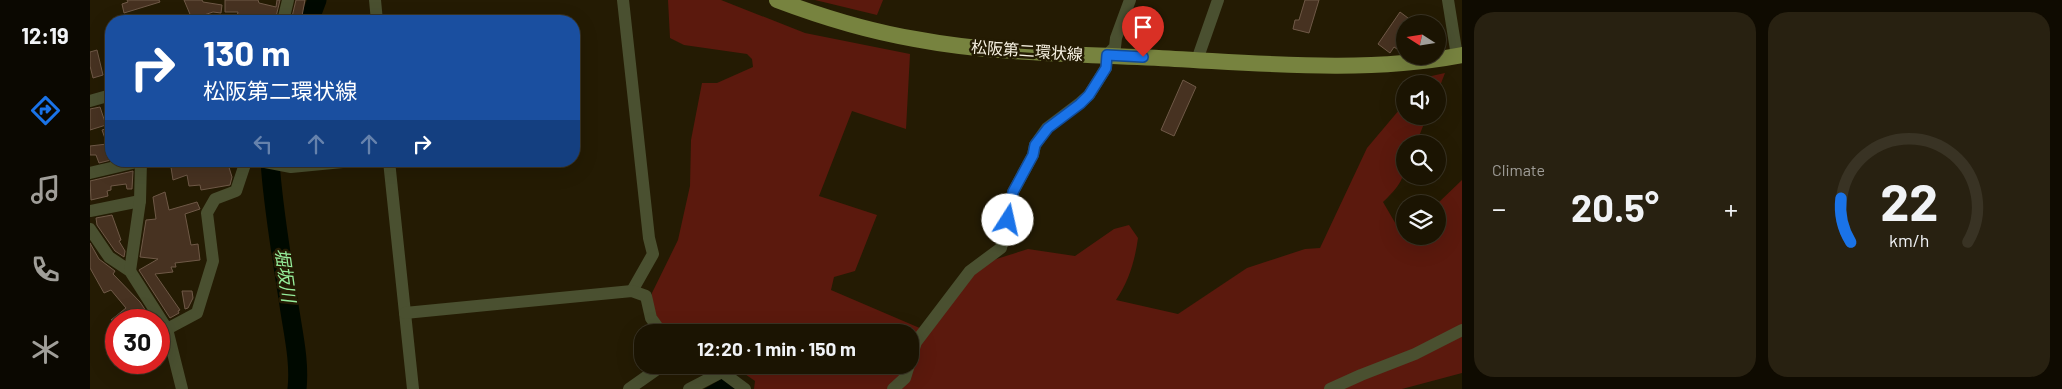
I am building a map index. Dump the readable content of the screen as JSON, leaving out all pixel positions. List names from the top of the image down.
{
  "streets": {
    "main road": ["松阪第二環状線"]
  },
  "water": ["堀坂川"],
  "north": "left",
  "page": {
    "tabs": "12:19",
    "tile": "Climate",
    "turn": ["130 m", "松阪第二環状線"],
    "heat": ["−", "20.5°", "+"],
    "limit": "30",
    "trip": "12:20 · 1 min · 150 m",
    "gauge": ["22", "km/h"]
  }
}
